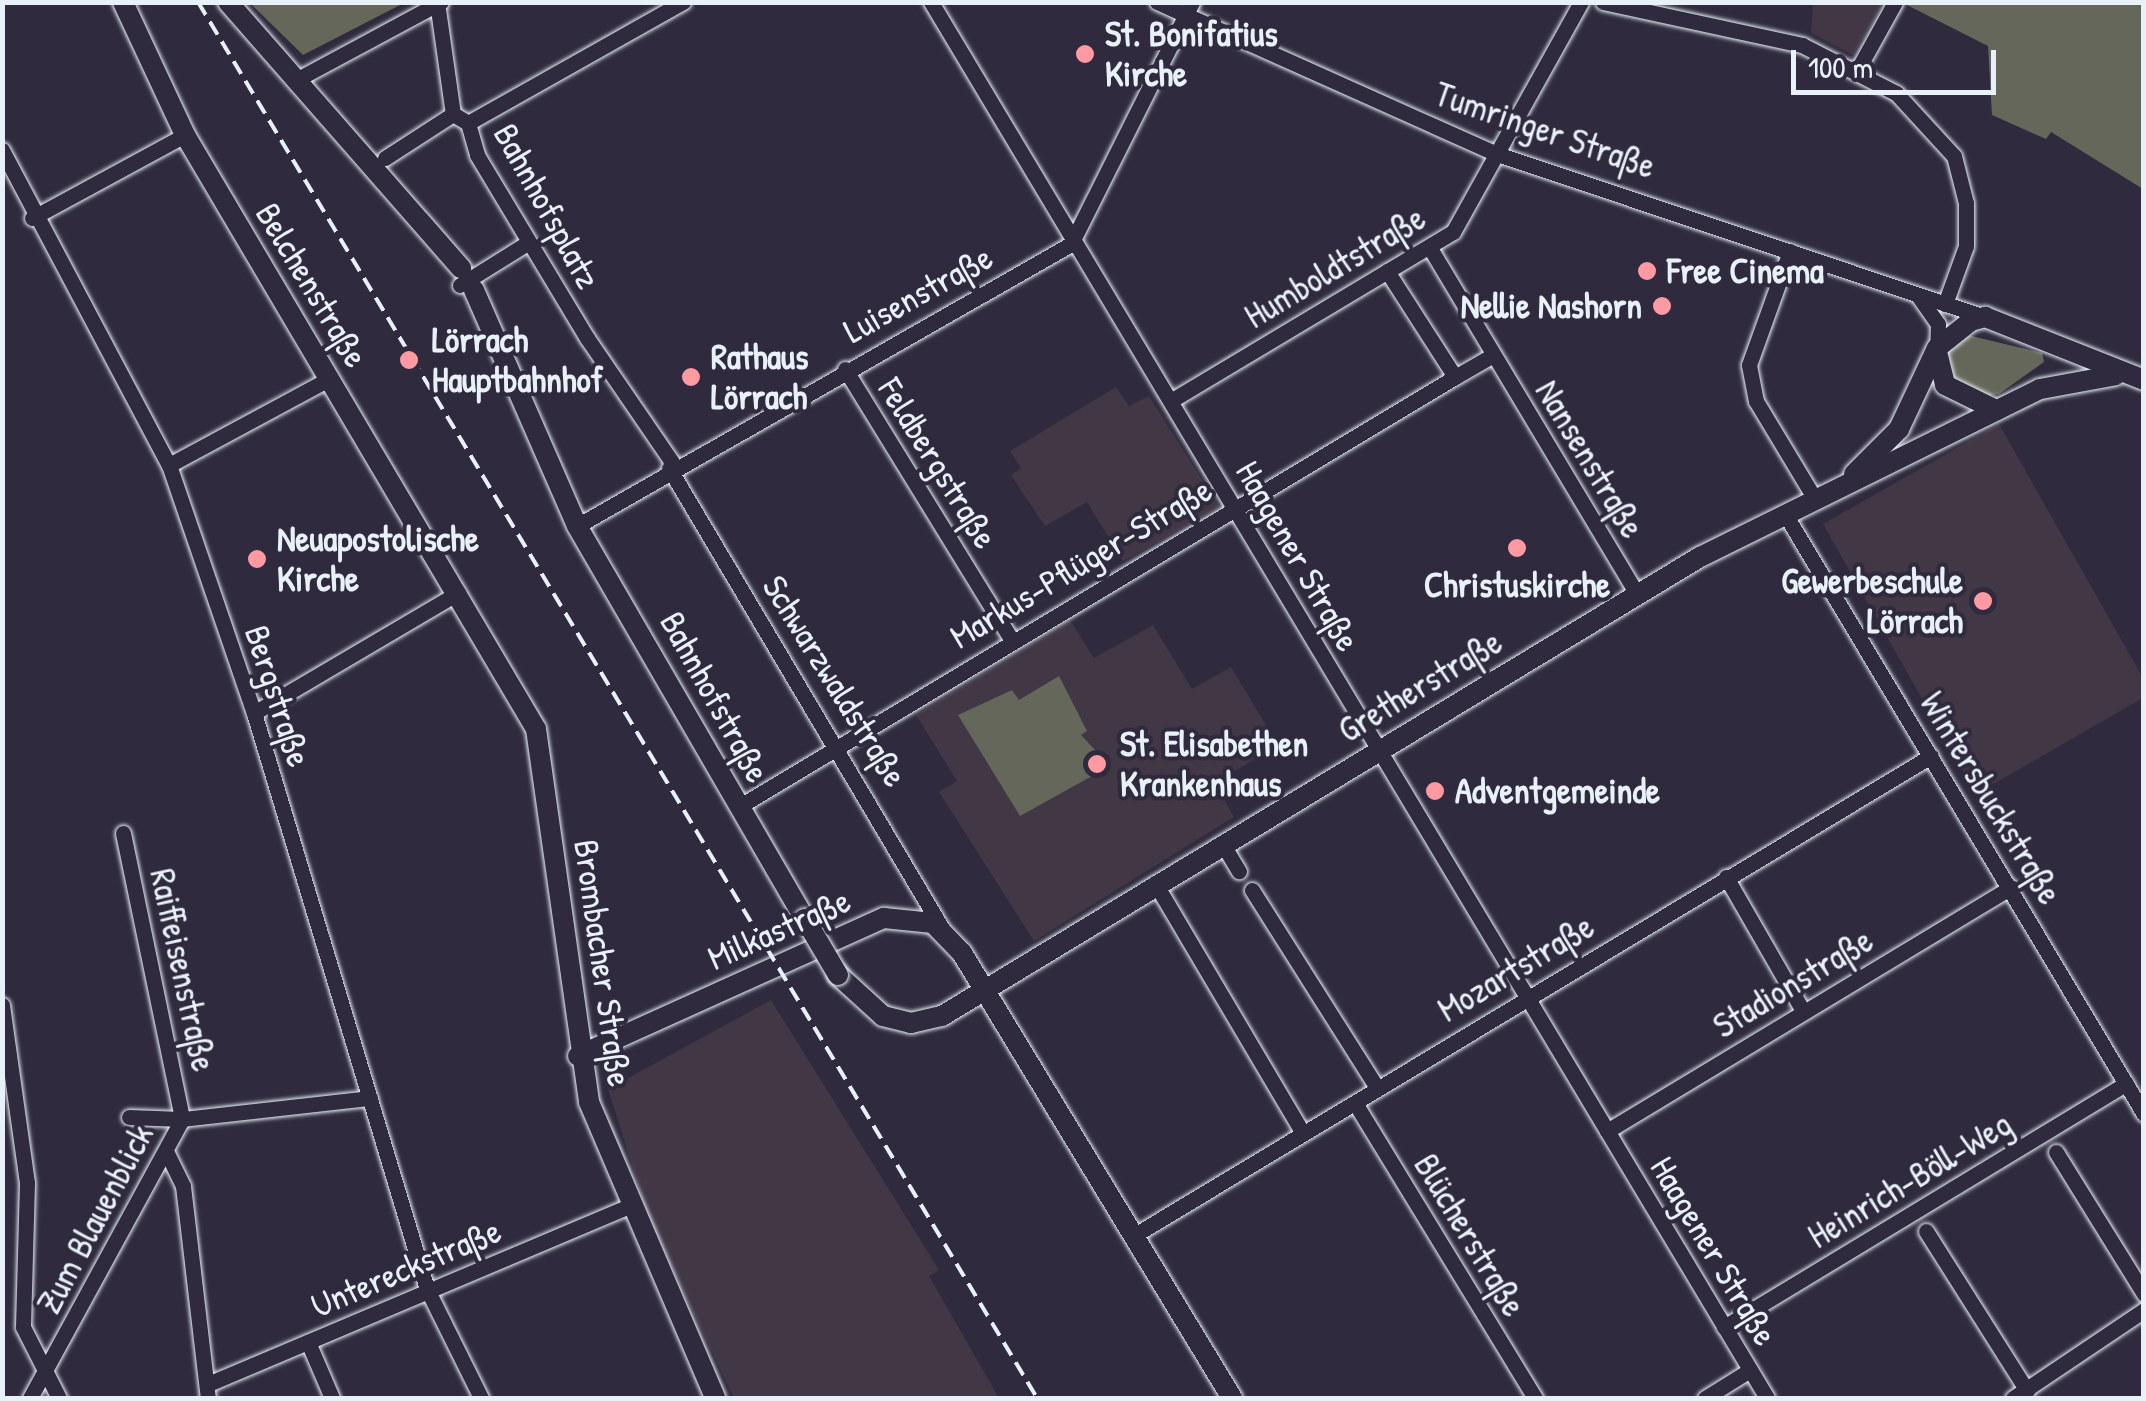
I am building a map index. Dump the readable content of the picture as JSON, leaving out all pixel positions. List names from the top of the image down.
{
  "streets": {
    "main road": [
      "Tumringer Straße",
      "Belchenstraße",
      "Gretherstraße",
      "Bahnhofstraße",
      "Milkastraße",
      "Brombacher Straße"
    ],
    "street": [
      "Bahnhofsplatz",
      "Humboldtstraße",
      "Luisenstraße",
      "Nansenstraße",
      "Feldbergstraße",
      "Haagener Straße",
      "Markus-Pflüger-Straße",
      "Schwarzwaldstraße",
      "Bergstraße",
      "Wintersbuckstraße",
      "Mozartstraße",
      "Raiffeisenstraße",
      "Stadionstraße",
      "Heinrich-Böll-Weg",
      "Zum Blauenblick",
      "Blücherstraße",
      "Untereckstraße"
    ]
  },
  "crossings": [
    ["Tumringer Straße", "Humboldtstraße"],
    ["Tumringer Straße", "Gretherstraße"],
    ["Bahnhofsplatz", "Luisenstraße"],
    ["Bahnhofsplatz", "Schwarzwaldstraße"],
    ["Humboldtstraße", "Nansenstraße"],
    ["Humboldtstraße", "Haagener Straße"],
    ["Belchenstraße", "Brombacher Straße"],
    ["Luisenstraße", "Feldbergstraße"],
    ["Luisenstraße", "Haagener Straße"],
    ["Luisenstraße", "Schwarzwaldstraße"],
    ["Luisenstraße", "Bahnhofstraße"],
    ["Nansenstraße", "Markus-Pflüger-Straße"],
    ["Nansenstraße", "Gretherstraße"],
    ["Feldbergstraße", "Markus-Pflüger-Straße"],
    ["Haagener Straße", "Markus-Pflüger-Straße"],
    ["Haagener Straße", "Gretherstraße"],
    ["Haagener Straße", "Mozartstraße"],
    ["Haagener Straße", "Stadionstraße"],
    ["Haagener Straße", "Heinrich-Böll-Weg"],
    ["Markus-Pflüger-Straße", "Schwarzwaldstraße"],
    ["Markus-Pflüger-Straße", "Bahnhofstraße"],
    ["Schwarzwaldstraße", "Milkastraße"],
    ["Gretherstraße", "Bahnhofstraße"],
    ["Gretherstraße", "Wintersbuckstraße"],
    ["Bergstraße", "Zum Blauenblick"],
    ["Bergstraße", "Untereckstraße"],
    ["Wintersbuckstraße", "Mozartstraße"],
    ["Wintersbuckstraße", "Stadionstraße"],
    ["Wintersbuckstraße", "Heinrich-Böll-Weg"],
    ["Milkastraße", "Brombacher Straße"],
    ["Brombacher Straße", "Untereckstraße"],
    ["Mozartstraße", "Blücherstraße"],
    ["Raiffeisenstraße", "Zum Blauenblick"]
  ],
  "places": [
    "St. Bonifatius Kirche",
    "Free Cinema",
    "Nellie Nashorn",
    "Lörrach Hauptbahnhof",
    "Rathaus Lörrach",
    "Christuskirche",
    "Neuapostolische Kirche",
    "Gewerbeschule Lörrach",
    "St. Elisabethen Krankenhaus",
    "Adventgemeinde"
  ],
  "scale_bar": "100 m"
}
